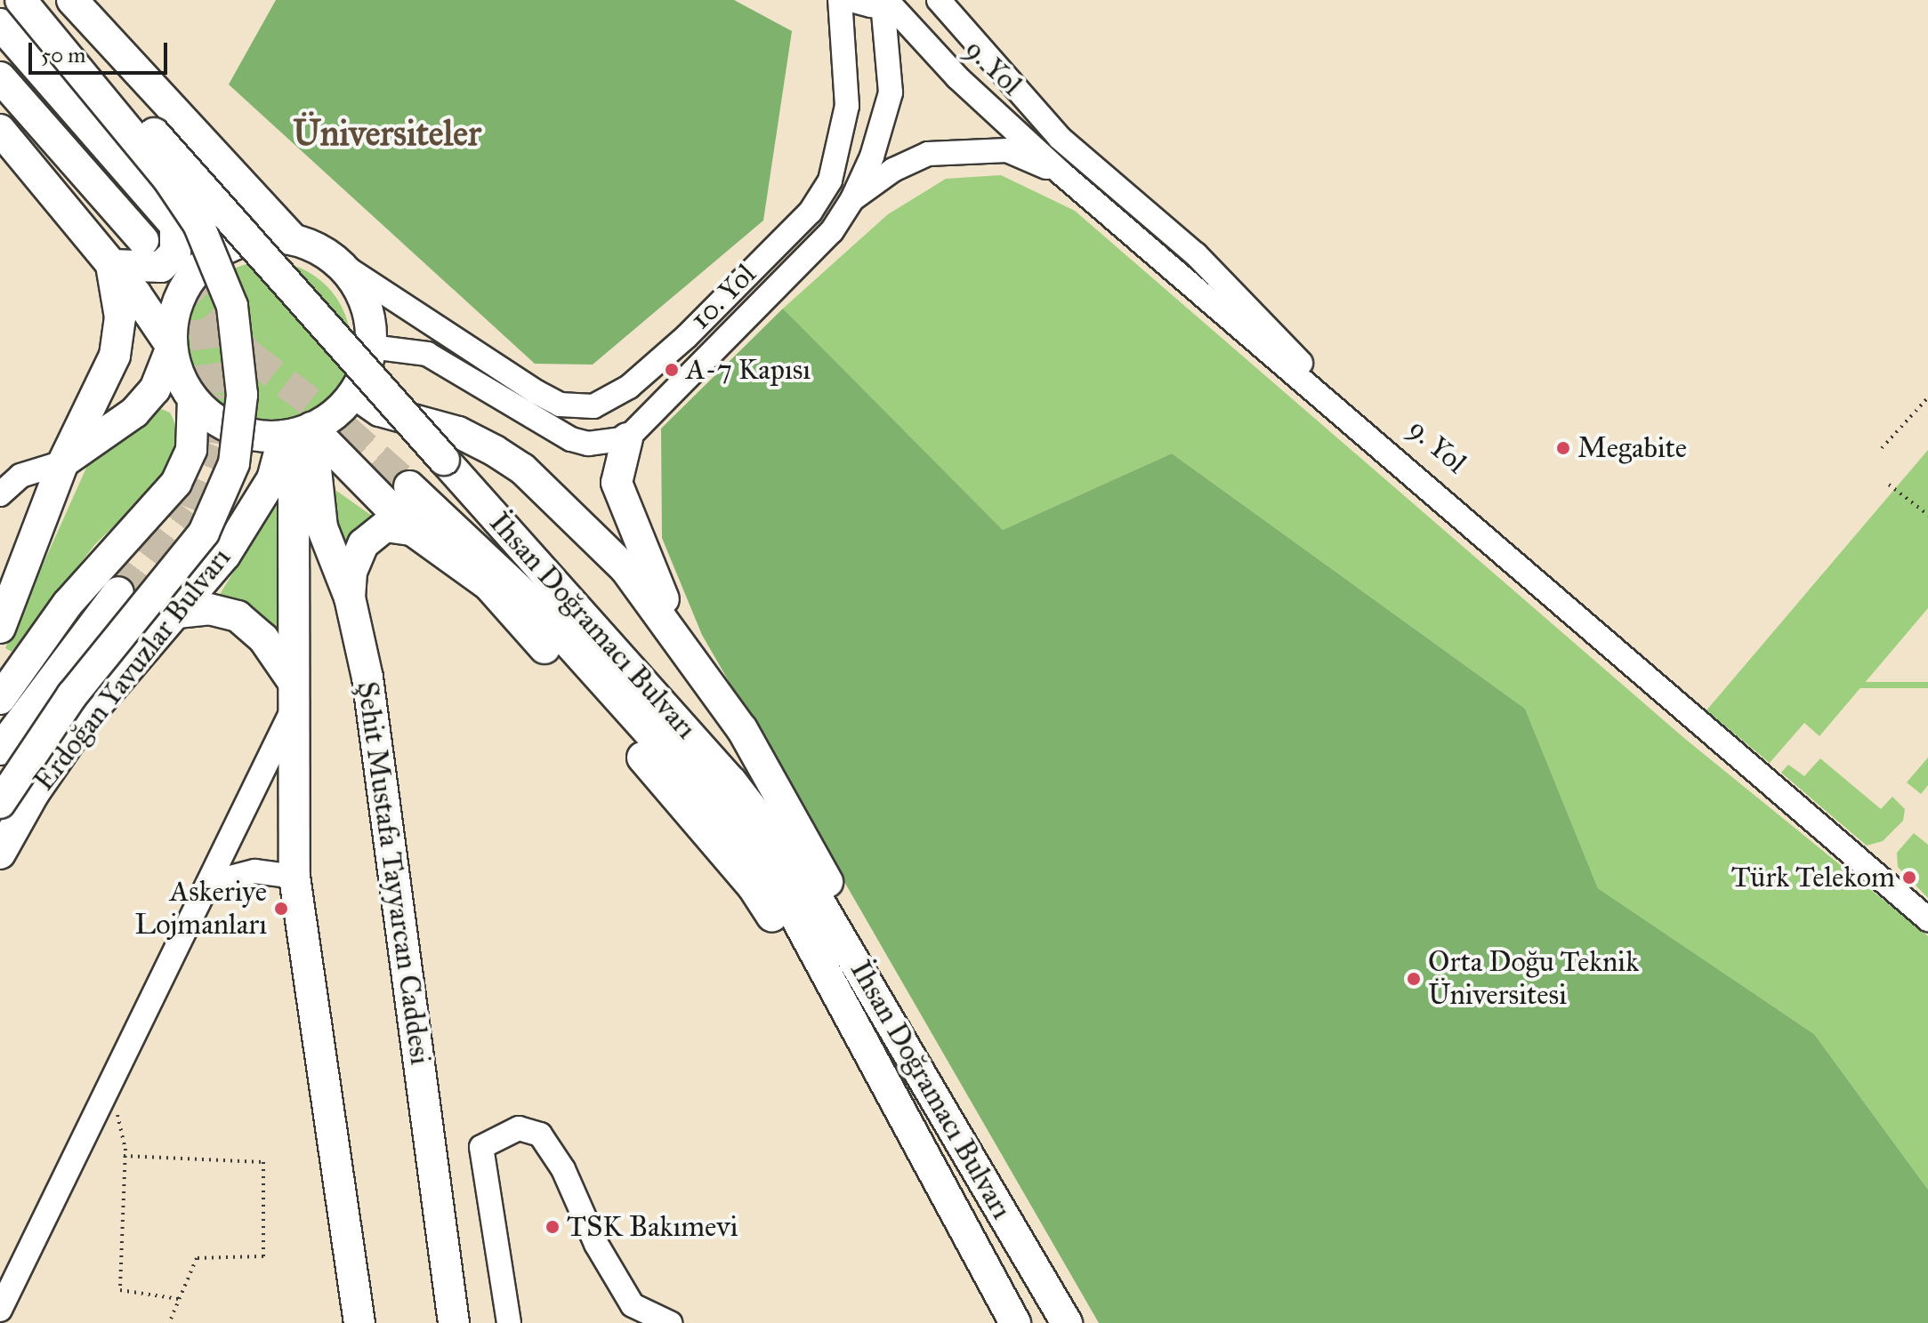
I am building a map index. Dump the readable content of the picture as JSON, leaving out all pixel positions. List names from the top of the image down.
{
  "streets": {
    "main road": ["İhsan Doğramacı Bulvarı", "Erdoğan Yavuzlar Bulvarı", "Şehit Mustafa Tayyarcan Caddesi"],
    "street": ["9. Yol", "10. Yol"]
  },
  "crossings": [
    ["9. Yol", "10. Yol"],
    ["10. Yol", "Erdoğan Yavuzlar Bulvarı"],
    ["10. Yol", "Şehit Mustafa Tayyarcan Caddesi"],
    ["Erdoğan Yavuzlar Bulvarı", "Şehit Mustafa Tayyarcan Caddesi"]
  ],
  "districts": ["Üniversiteler"],
  "places": [
    "A-7 Kapısı",
    "Megabite",
    "Türk Telekom",
    "Askeriye Lojmanları",
    "Orta Doğu Teknik Üniversitesi",
    "TSK Bakımevi"
  ],
  "scale_bar": "50 m"
}
